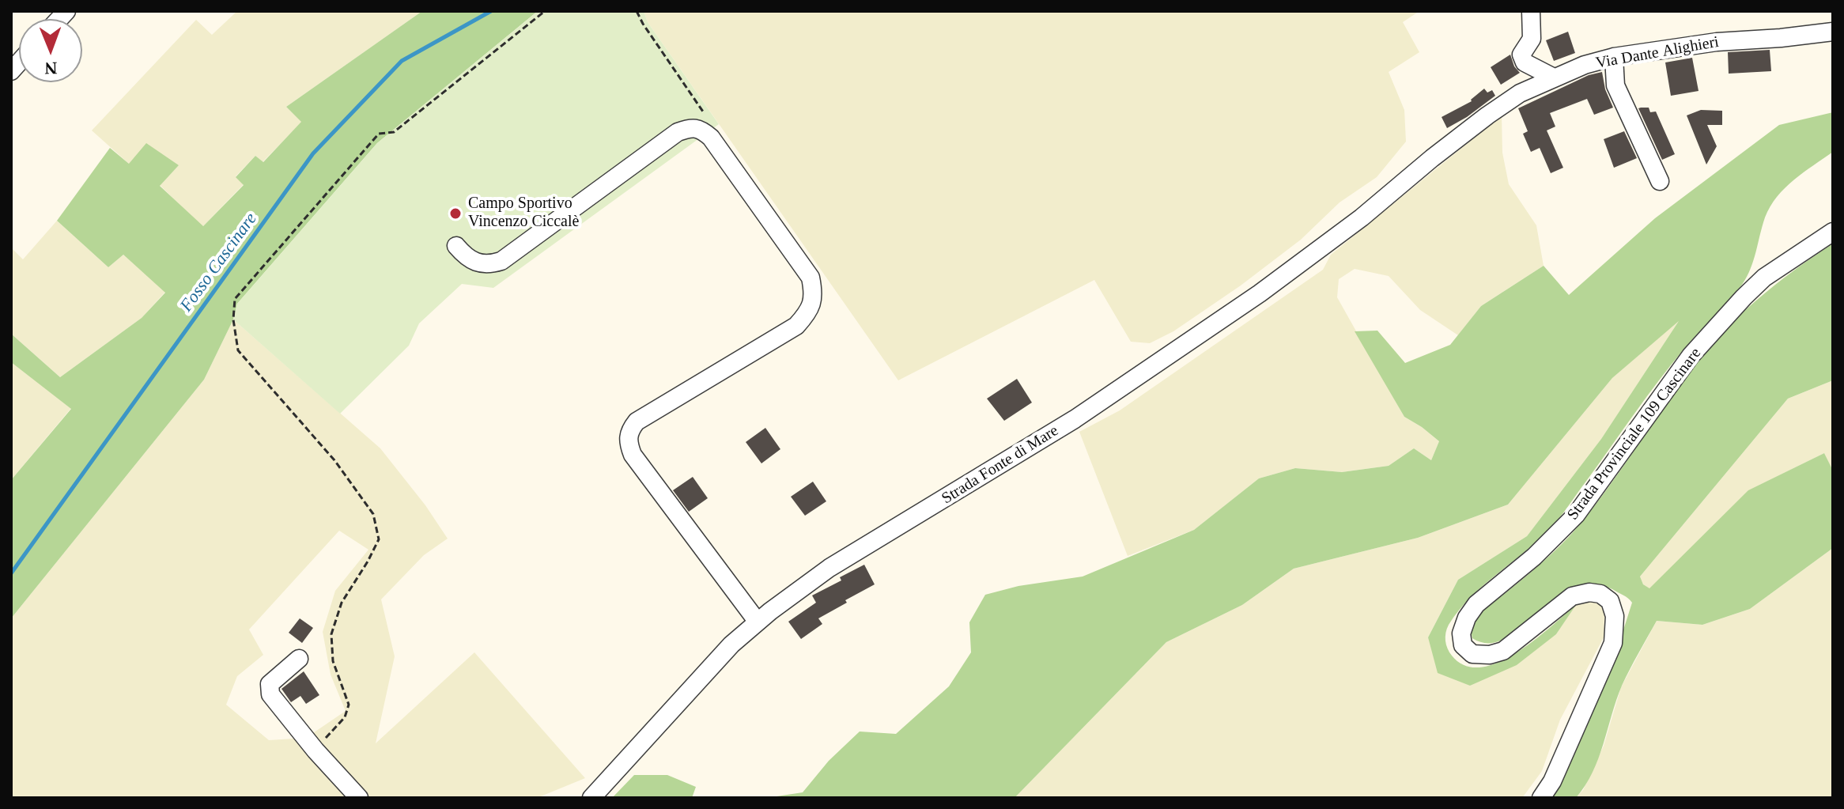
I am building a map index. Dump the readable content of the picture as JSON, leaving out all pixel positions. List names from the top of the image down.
{
  "streets": {
    "street": ["Via Dante Alighieri", "Strada Provinciale 109 Cascinare", "Strada Fonte di Mare"]
  },
  "crossings": [
    ["Via Dante Alighieri", "Strada Fonte di Mare"]
  ],
  "water": ["Fosso Cascinare"],
  "places": ["Campo Sportivo Vincenzo Ciccalè"],
  "north": "bottom"
}
